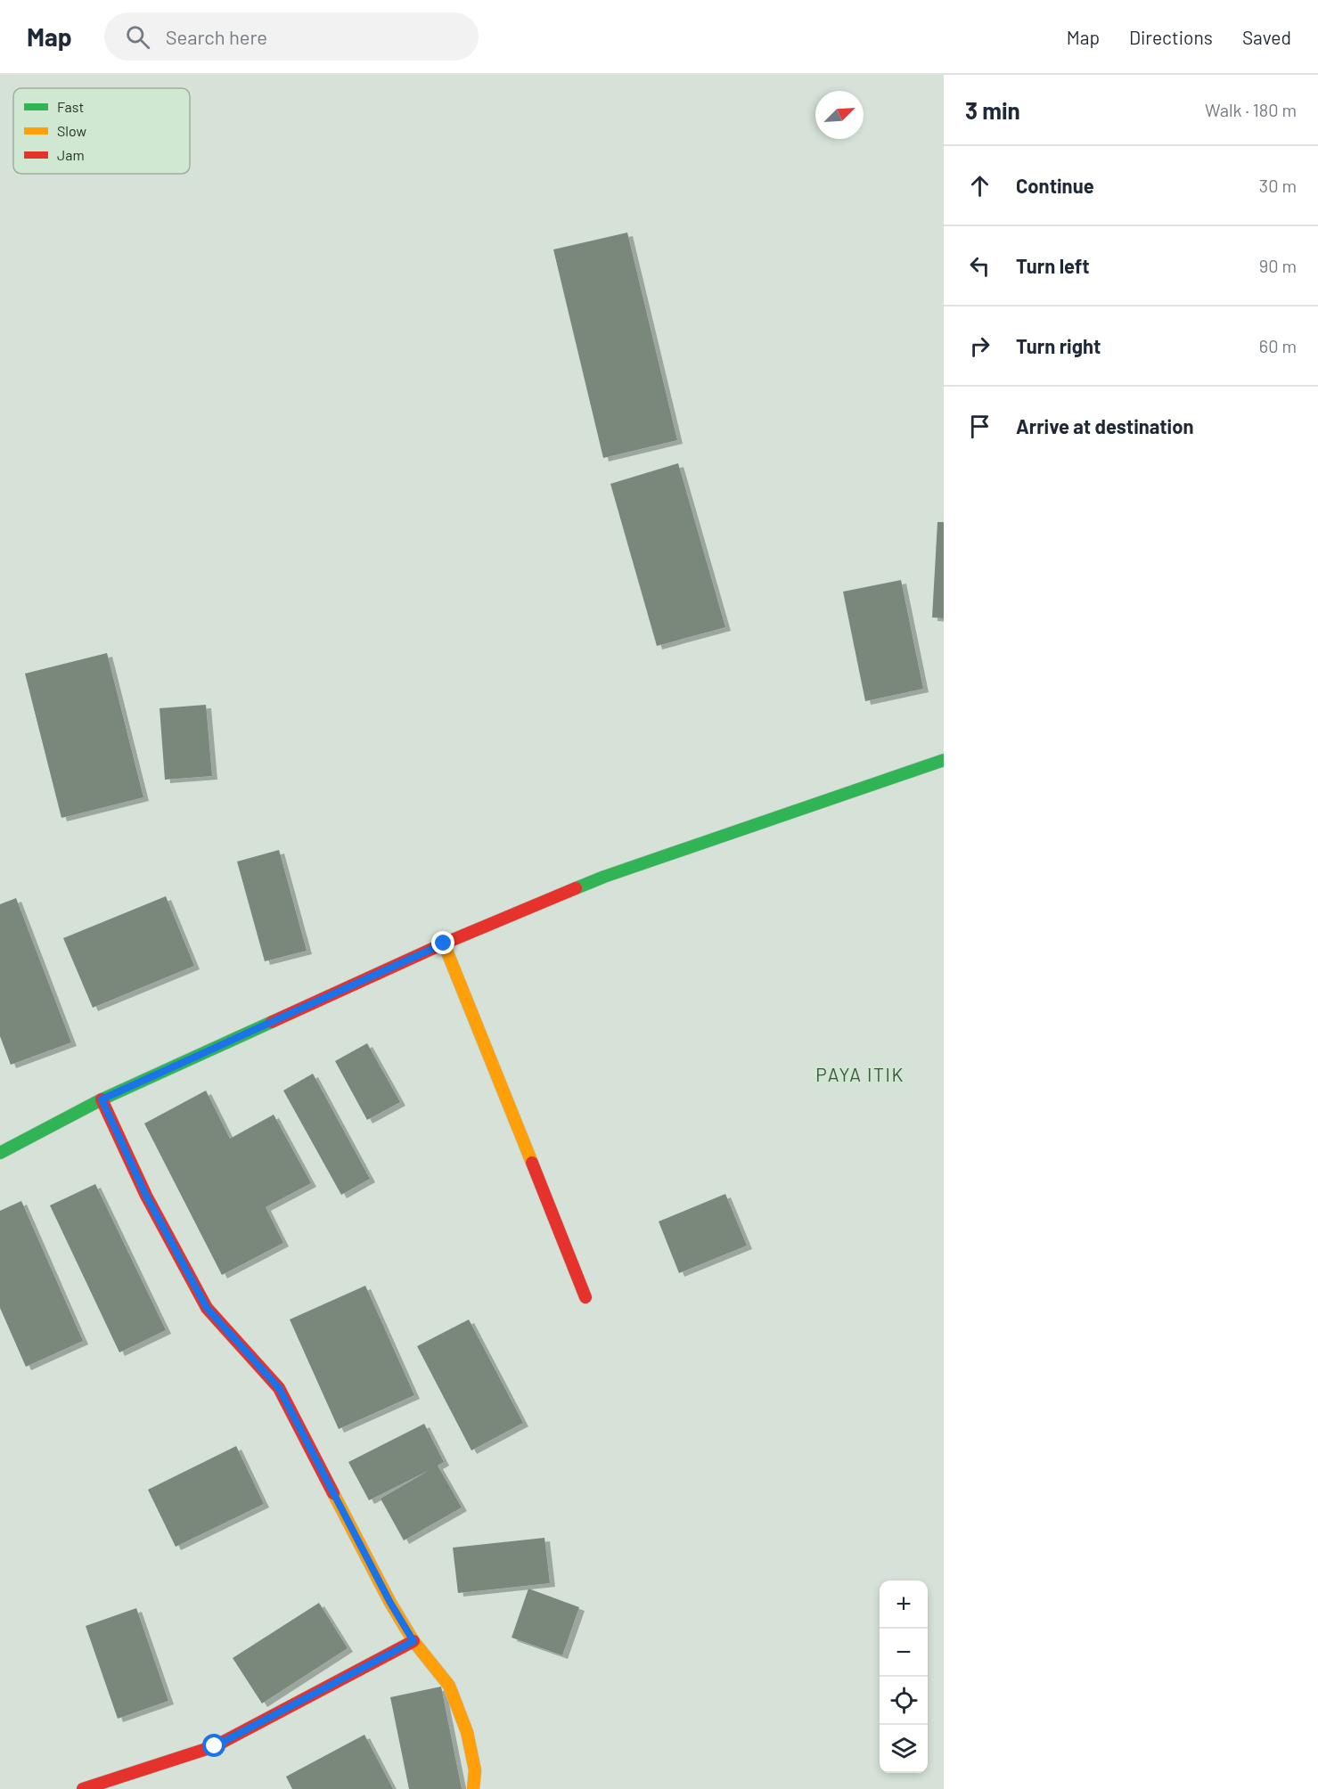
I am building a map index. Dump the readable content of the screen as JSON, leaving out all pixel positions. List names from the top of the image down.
{
  "districts": ["PAYA ITIK"],
  "legend": ["Fast", "Slow", "Jam"],
  "north": "top right",
  "page": {
    "header": "Map",
    "search": "Search here",
    "nav": ["Map", "Directions", "Saved"],
    "heading": ["3 min", "Walk · 180 m"],
    "list": [
      ["Continue", "30 m"],
      ["Turn left", "90 m"],
      ["Turn right", "60 m"],
      "Arrive at destination"
    ],
    "map_buttons": ["+", "−"]
  }
}
